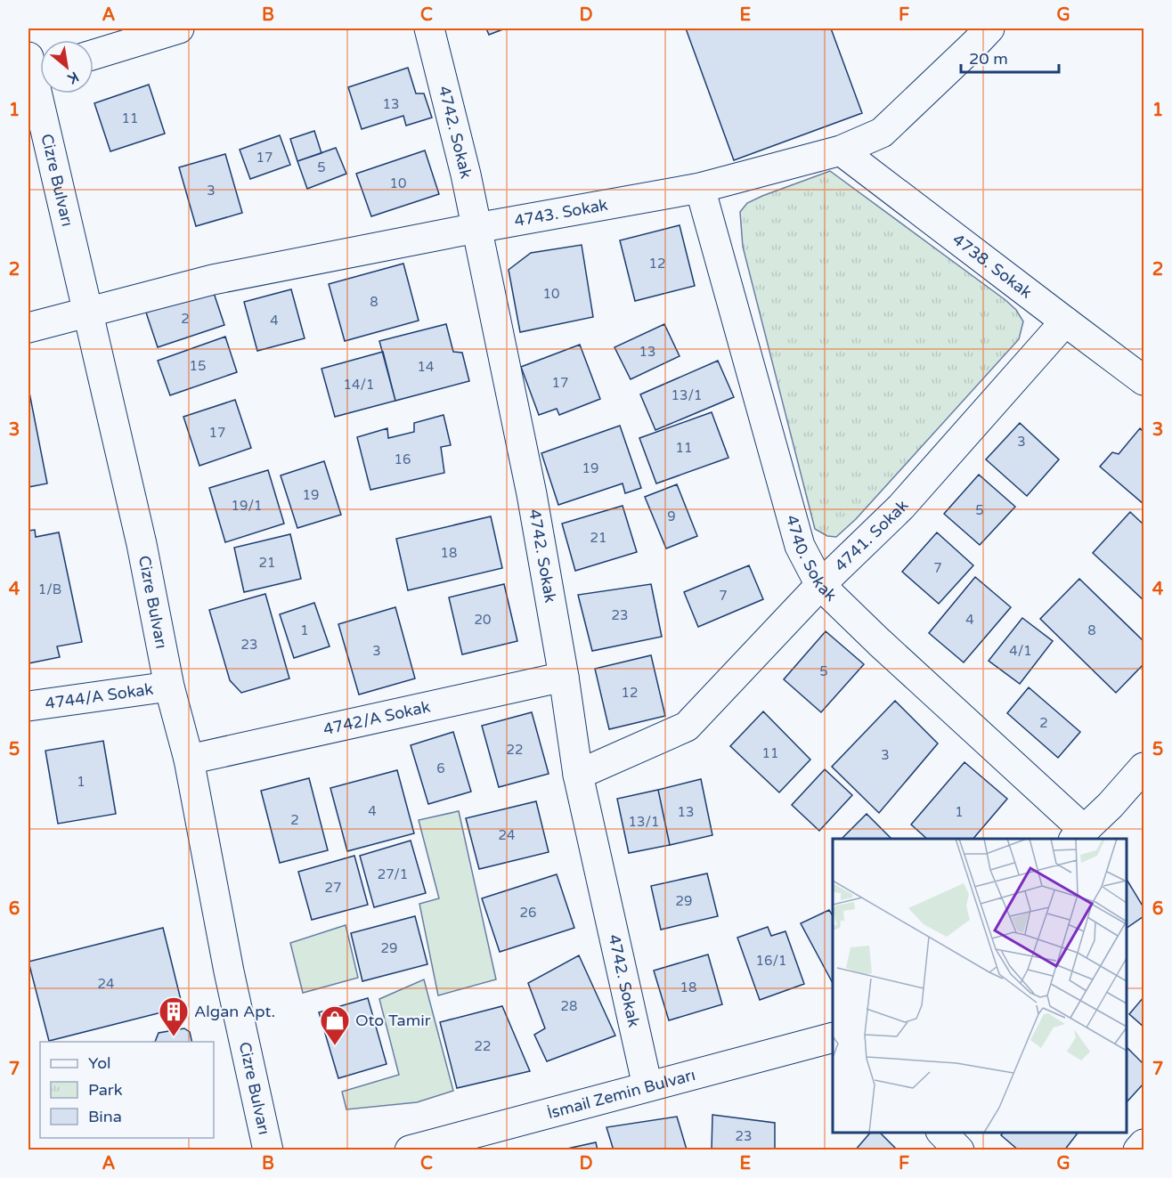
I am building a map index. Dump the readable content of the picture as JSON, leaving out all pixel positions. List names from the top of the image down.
{
  "streets": {
    "street": [
      "4742. Sokak",
      "Cizre Bulvarı",
      "4743. Sokak",
      "4738. Sokak",
      "4741. Sokak",
      "4740. Sokak",
      "4744/A Sokak",
      "4742/A Sokak",
      "İsmail Zemin Bulvarı"
    ]
  },
  "crossings": [
    ["4742. Sokak", "4743. Sokak"],
    ["4742. Sokak", "4741. Sokak"],
    ["4742. Sokak", "4742/A Sokak"],
    ["4742. Sokak", "İsmail Zemin Bulvarı"],
    ["Cizre Bulvarı", "4743. Sokak"],
    ["Cizre Bulvarı", "4744/A Sokak"],
    ["Cizre Bulvarı", "4742/A Sokak"],
    ["4743. Sokak", "4738. Sokak"],
    ["4743. Sokak", "4740. Sokak"],
    ["4738. Sokak", "4741. Sokak"],
    ["4741. Sokak", "4740. Sokak"]
  ],
  "places": {
    "building": ["Algan Apt."],
    "shop": ["Oto Tamir"]
  },
  "house_numbers": [
    "13",
    "11",
    "17",
    "5",
    "10",
    "3",
    "12",
    "10",
    "8",
    "2",
    "4",
    "13",
    "15",
    "14",
    "17",
    "14/1",
    "13/1",
    "17",
    "3",
    "11",
    "16",
    "19",
    "19",
    "19/1",
    "5",
    "9",
    "21",
    "18",
    "21",
    "7",
    "1/B",
    "7",
    "23",
    "20",
    "4",
    "1",
    "8",
    "23",
    "3",
    "4/1",
    "5",
    "12",
    "2",
    "22",
    "11",
    "3",
    "6",
    "1",
    "4",
    "13",
    "1",
    "2",
    "13/1",
    "24",
    "27/1",
    "27",
    "29",
    "26",
    "29",
    "16/1",
    "24",
    "18",
    "28",
    "22",
    "23"
  ],
  "legend": ["Yol", "Park", "Bina"],
  "scale_bar": "20 m",
  "north": "bottom right",
  "grid": {
    "columns": [
      "A",
      "B",
      "C",
      "D",
      "E",
      "F",
      "G"
    ],
    "rows": [
      "1",
      "2",
      "3",
      "4",
      "5",
      "6",
      "7"
    ]
  }
}
